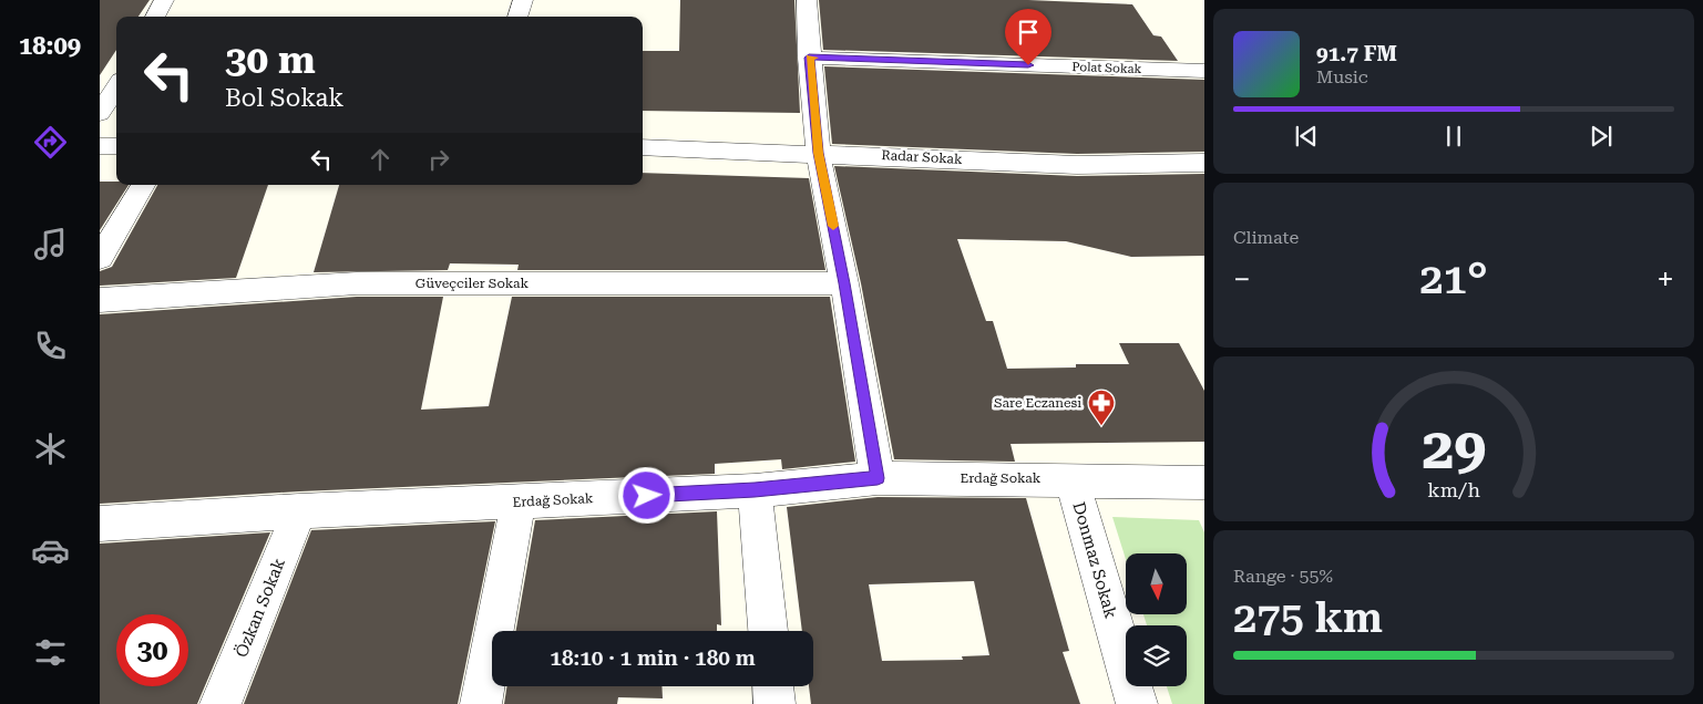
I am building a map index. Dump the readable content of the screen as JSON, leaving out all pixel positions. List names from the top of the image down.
{
  "streets": {
    "street": [
      "Polat Sokak",
      "Radar Sokak",
      "Güveçciler Sokak",
      "Erdağ Sokak",
      "Donmaz Sokak",
      "Özkan Sokak"
    ]
  },
  "crossings": [
    ["Erdağ Sokak", "Donmaz Sokak"],
    ["Erdağ Sokak", "Özkan Sokak"]
  ],
  "places": {
    "pharmacy": ["Sare Eczanesi"]
  },
  "north": "bottom",
  "page": {
    "tabs": "18:09",
    "turn": ["30 m", "Bol Sokak"],
    "song": ["91.7 FM", "Music"],
    "tile": [
      "Climate",
      ["Range · 55%", "275 km"]
    ],
    "heat": ["−", "21°", "+"],
    "limit": "30",
    "trip": "18:10 · 1 min · 180 m",
    "gauge": ["29", "km/h"]
  }
}
